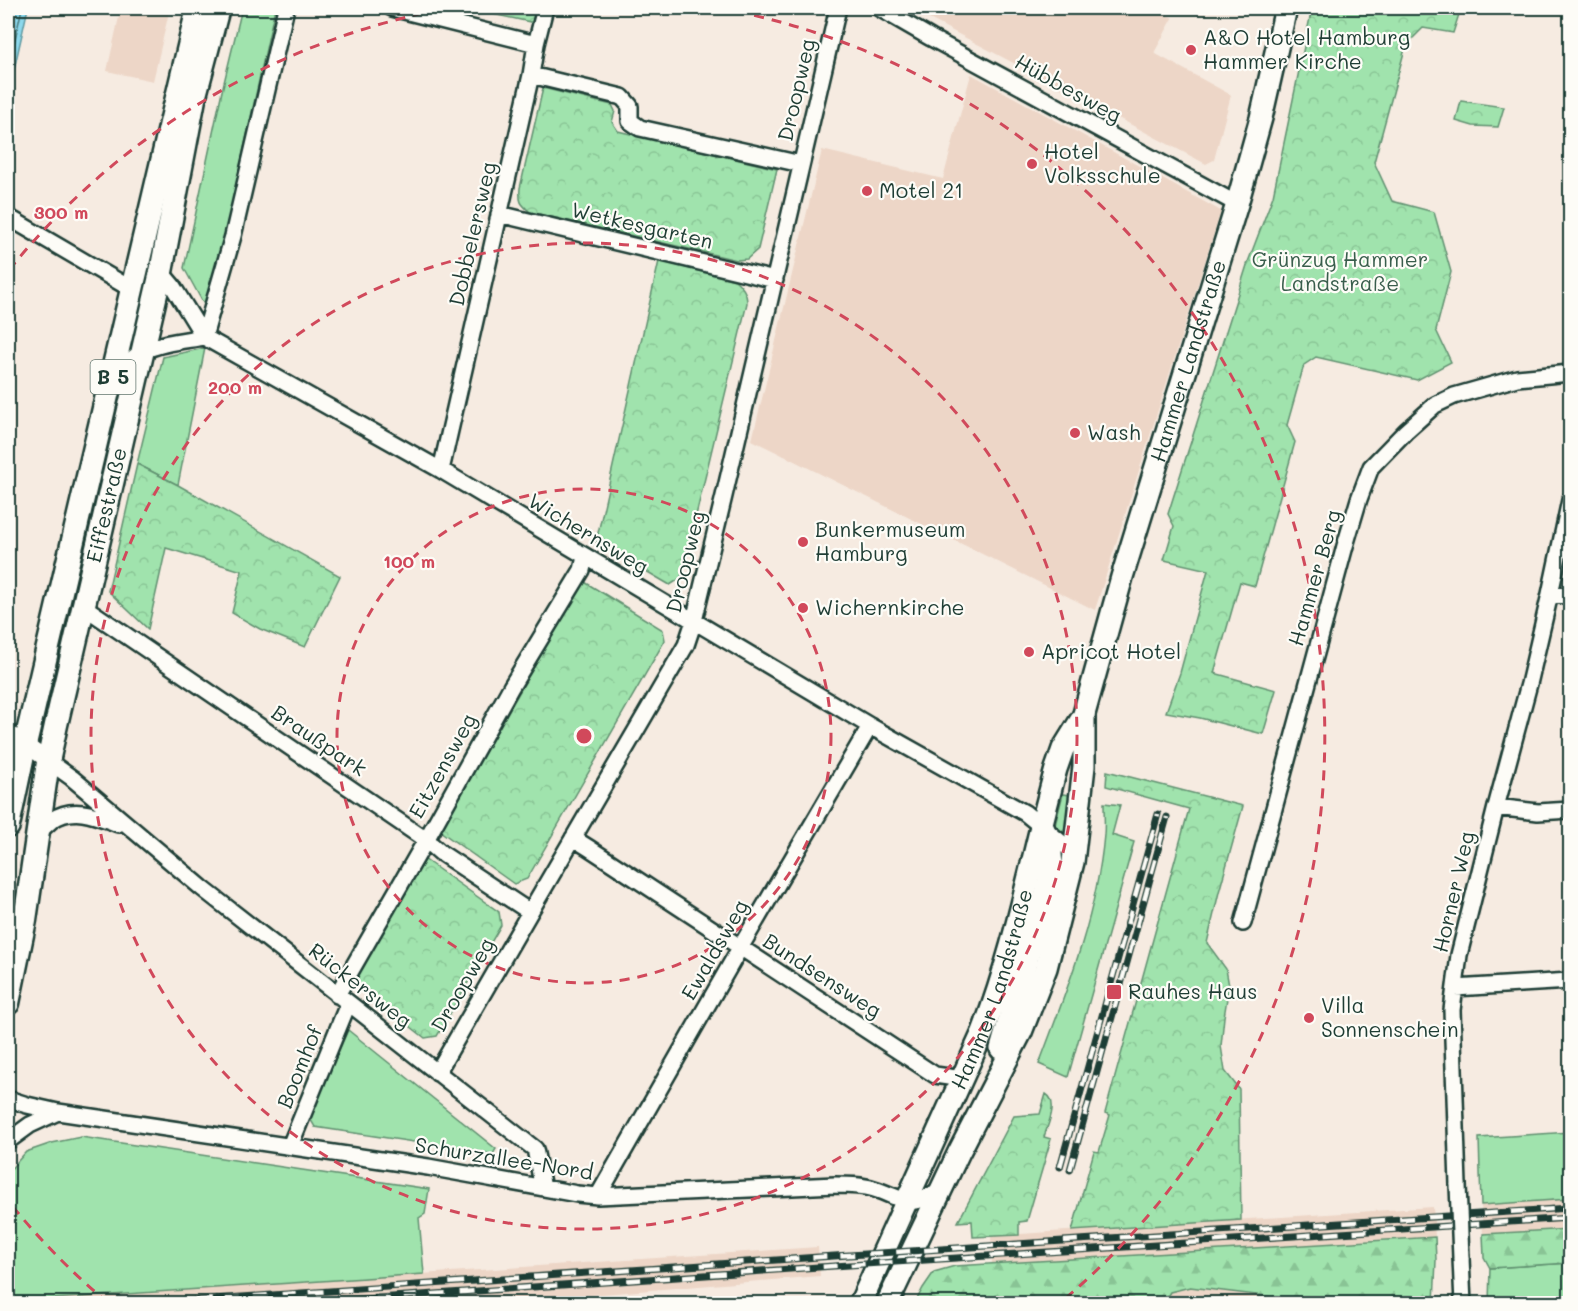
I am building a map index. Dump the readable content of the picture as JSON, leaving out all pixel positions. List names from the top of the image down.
{
  "streets": {
    "main road": ["Hammer Landstraße", "B 5", "Eiffestraße"],
    "street": [
      "Hübbesweg",
      "Droopweg",
      "Wetkesgarten",
      "Dobbelersweg",
      "Wichernsweg",
      "Hammer Berg",
      "Braußpark",
      "Eitzensweg",
      "Horner Weg",
      "Ewaldsweg",
      "Bundsensweg",
      "Rückersweg",
      "Boomhof",
      "Schurzallee-Nord"
    ]
  },
  "crossings": [
    ["Hübbesweg", "Hammer Landstraße"],
    ["Droopweg", "Wetkesgarten"],
    ["Droopweg", "Wichernsweg"],
    ["Droopweg", "Braußpark"],
    ["Droopweg", "Bundsensweg"],
    ["Droopweg", "Rückersweg"],
    ["Wetkesgarten", "Dobbelersweg"],
    ["Dobbelersweg", "Wichernsweg"],
    ["Hammer Landstraße", "Wichernsweg"],
    ["Hammer Landstraße", "Bundsensweg"],
    ["Hammer Landstraße", "Schurzallee-Nord"],
    ["Eiffestraße", "Wichernsweg"],
    ["Eiffestraße", "Braußpark"],
    ["Eiffestraße", "Rückersweg"],
    ["Wichernsweg", "Eitzensweg"],
    ["Wichernsweg", "Ewaldsweg"],
    ["Braußpark", "Eitzensweg"],
    ["Eitzensweg", "Rückersweg"],
    ["Eitzensweg", "Boomhof"],
    ["Ewaldsweg", "Bundsensweg"],
    ["Ewaldsweg", "Schurzallee-Nord"],
    ["Rückersweg", "Boomhof"],
    ["Rückersweg", "Schurzallee-Nord"],
    ["Boomhof", "Schurzallee-Nord"]
  ],
  "parks": ["Grünzug Hammer Landstraße"],
  "places": {
    "other": [
      "A&O Hotel Hamburg Hammer Kirche",
      "Hotel Volksschule",
      "Motel 21",
      "Wash",
      "Bunkermuseum Hamburg",
      "Wichernkirche",
      "Apricot Hotel",
      "Villa Sonnenschein"
    ],
    "transit": ["Rauhes Haus"]
  },
  "rings": ["300 m", "200 m", "100 m"]
}
